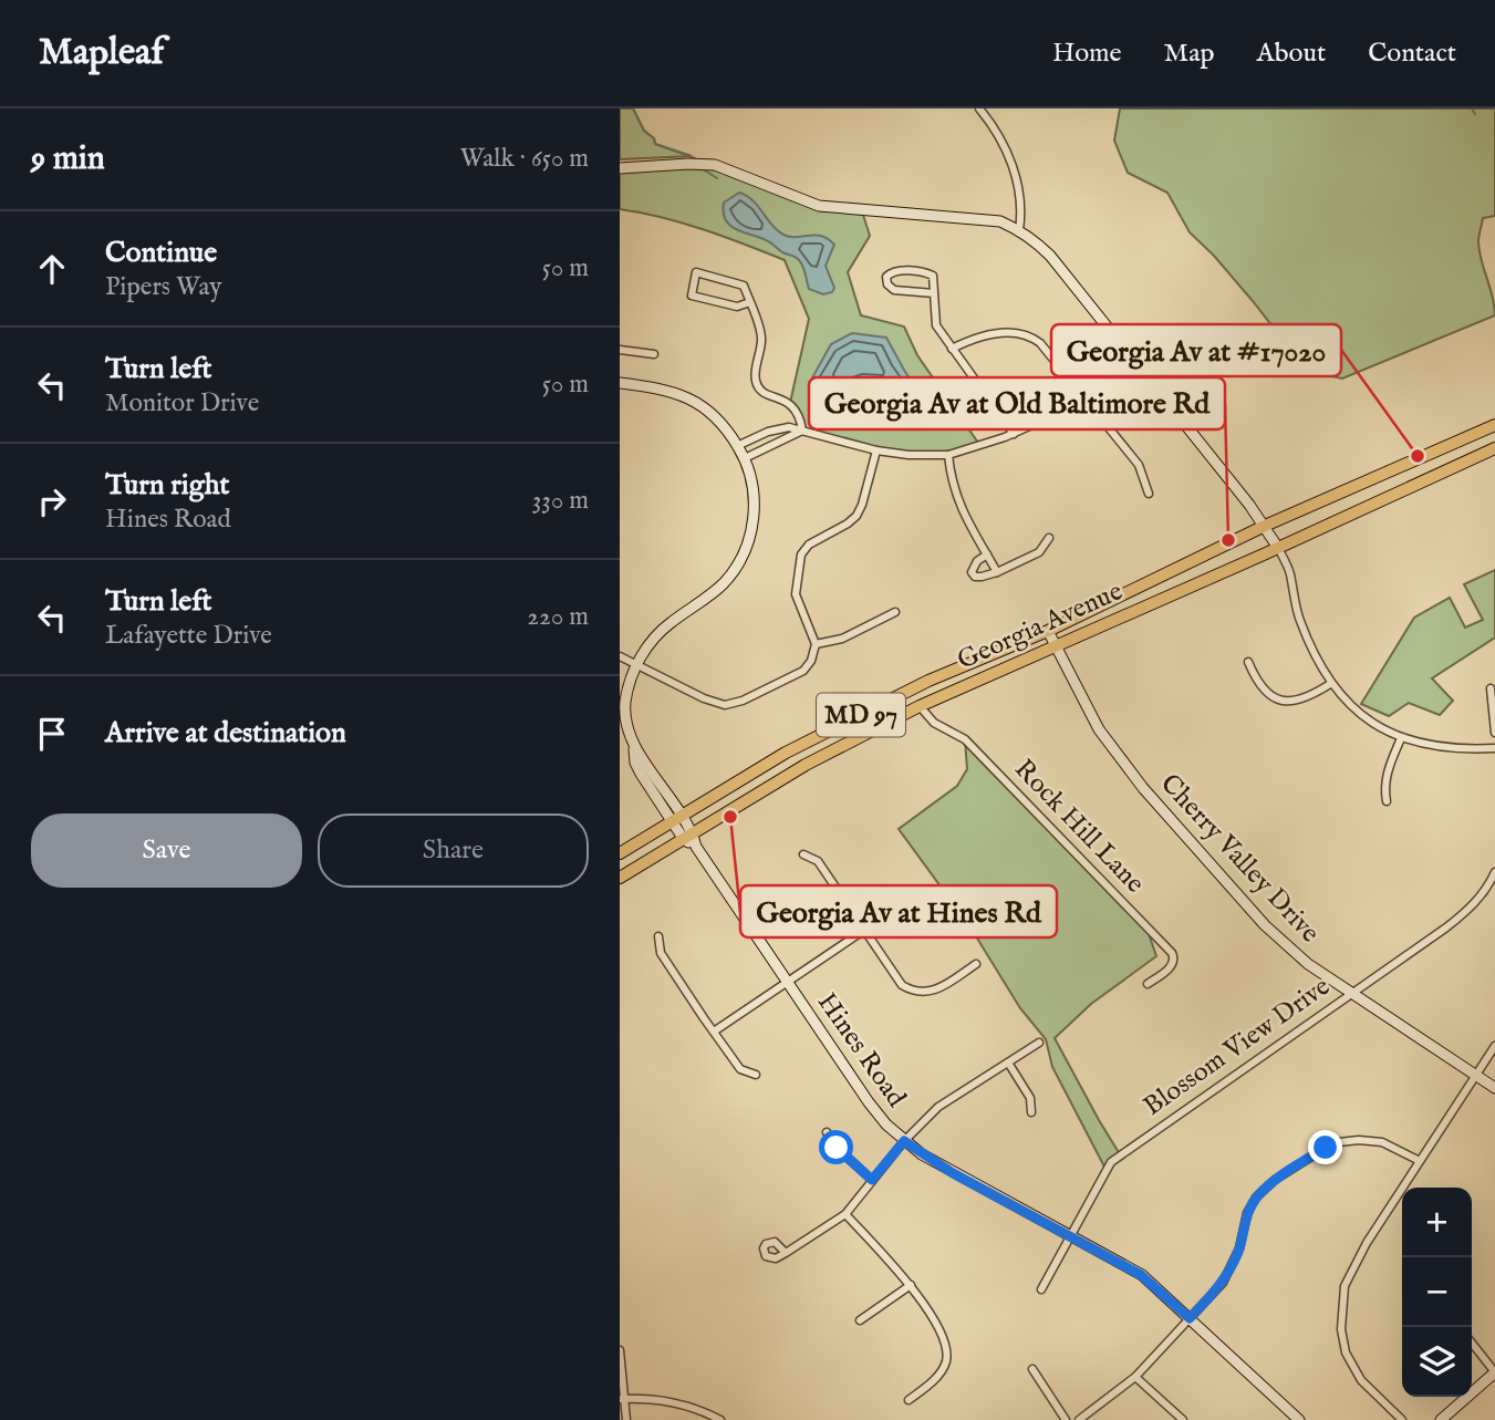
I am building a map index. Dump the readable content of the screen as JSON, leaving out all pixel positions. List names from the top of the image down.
{
  "streets": {
    "main road": ["Georgia Avenue", "MD 97"],
    "street": [
      "Rock Hill Lane",
      "Cherry Valley Drive",
      "Blossom View Drive",
      "Hines Road"
    ]
  },
  "crossings": [
    ["Georgia Avenue", "Rock Hill Lane"],
    ["Georgia Avenue", "Cherry Valley Drive"],
    ["Georgia Avenue", "Hines Road"],
    ["Cherry Valley Drive", "Blossom View Drive"],
    ["Blossom View Drive", "Hines Road"]
  ],
  "places": ["Georgia Av at #17020", "Georgia Av at Old Baltimore Rd", "Georgia Av at Hines Rd"],
  "page": {
    "header": "Mapleaf",
    "nav": [
      "Home",
      "Map",
      "About",
      "Contact"
    ],
    "heading": ["9 min", "Walk · 650 m"],
    "list": [
      ["Continue", "Pipers Way", "50 m"],
      ["Turn left", "Monitor Drive", "50 m"],
      ["Turn right", "Hines Road", "330 m"],
      ["Turn left", "Lafayette Drive", "220 m"],
      "Arrive at destination"
    ],
    "buttons": ["Save", "Share"],
    "map_buttons": ["+", "−"]
  }
}
